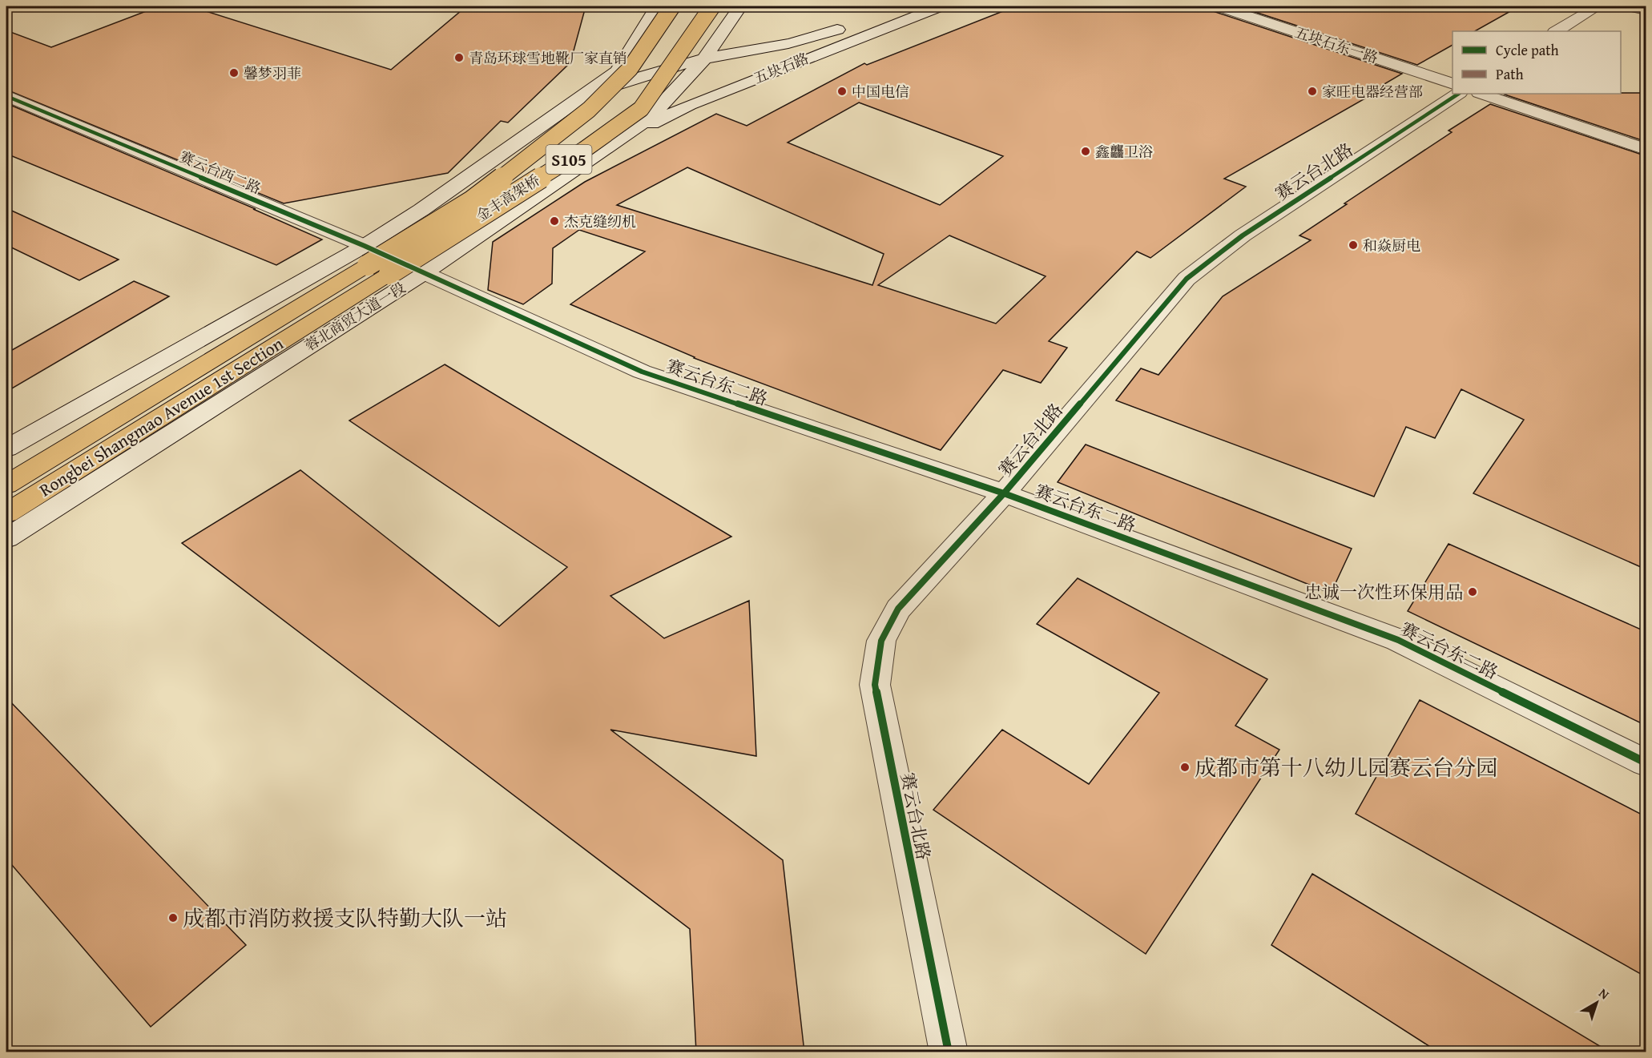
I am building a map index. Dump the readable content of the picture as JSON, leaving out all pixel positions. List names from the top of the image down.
{
  "streets": {
    "highway": ["S105", "金丰高架桥", "Rongbei Shangmao Avenue 1st Section"],
    "street": [
      "五块石东一路",
      "五块石路",
      "赛云台北路",
      "赛云台西二路",
      "蓉北商贸大道一段",
      "赛云台东二路"
    ]
  },
  "crossings": [
    ["五块石路", "蓉北商贸大道一段"],
    ["赛云台北路", "赛云台东二路"],
    ["赛云台西二路", "金丰高架桥"],
    ["赛云台西二路", "蓉北商贸大道一段"],
    ["赛云台西二路", "赛云台东二路"],
    ["金丰高架桥", "Rongbei Shangmao Avenue 1st Section"],
    ["蓉北商贸大道一段", "赛云台东二路"]
  ],
  "places": [
    "青岛环球雪地靴厂家直销",
    "馨梦羽菲",
    "中国电信",
    "家旺电器经营部",
    "鑫龘卫浴",
    "杰克缝纫机",
    "和焱厨电",
    "忠诚一次性环保用品",
    "成都市第十八幼儿园赛云台分园",
    "成都市消防救援支队特勤大队一站"
  ],
  "legend": ["Cycle path", "Path"],
  "north": "top right"
}
